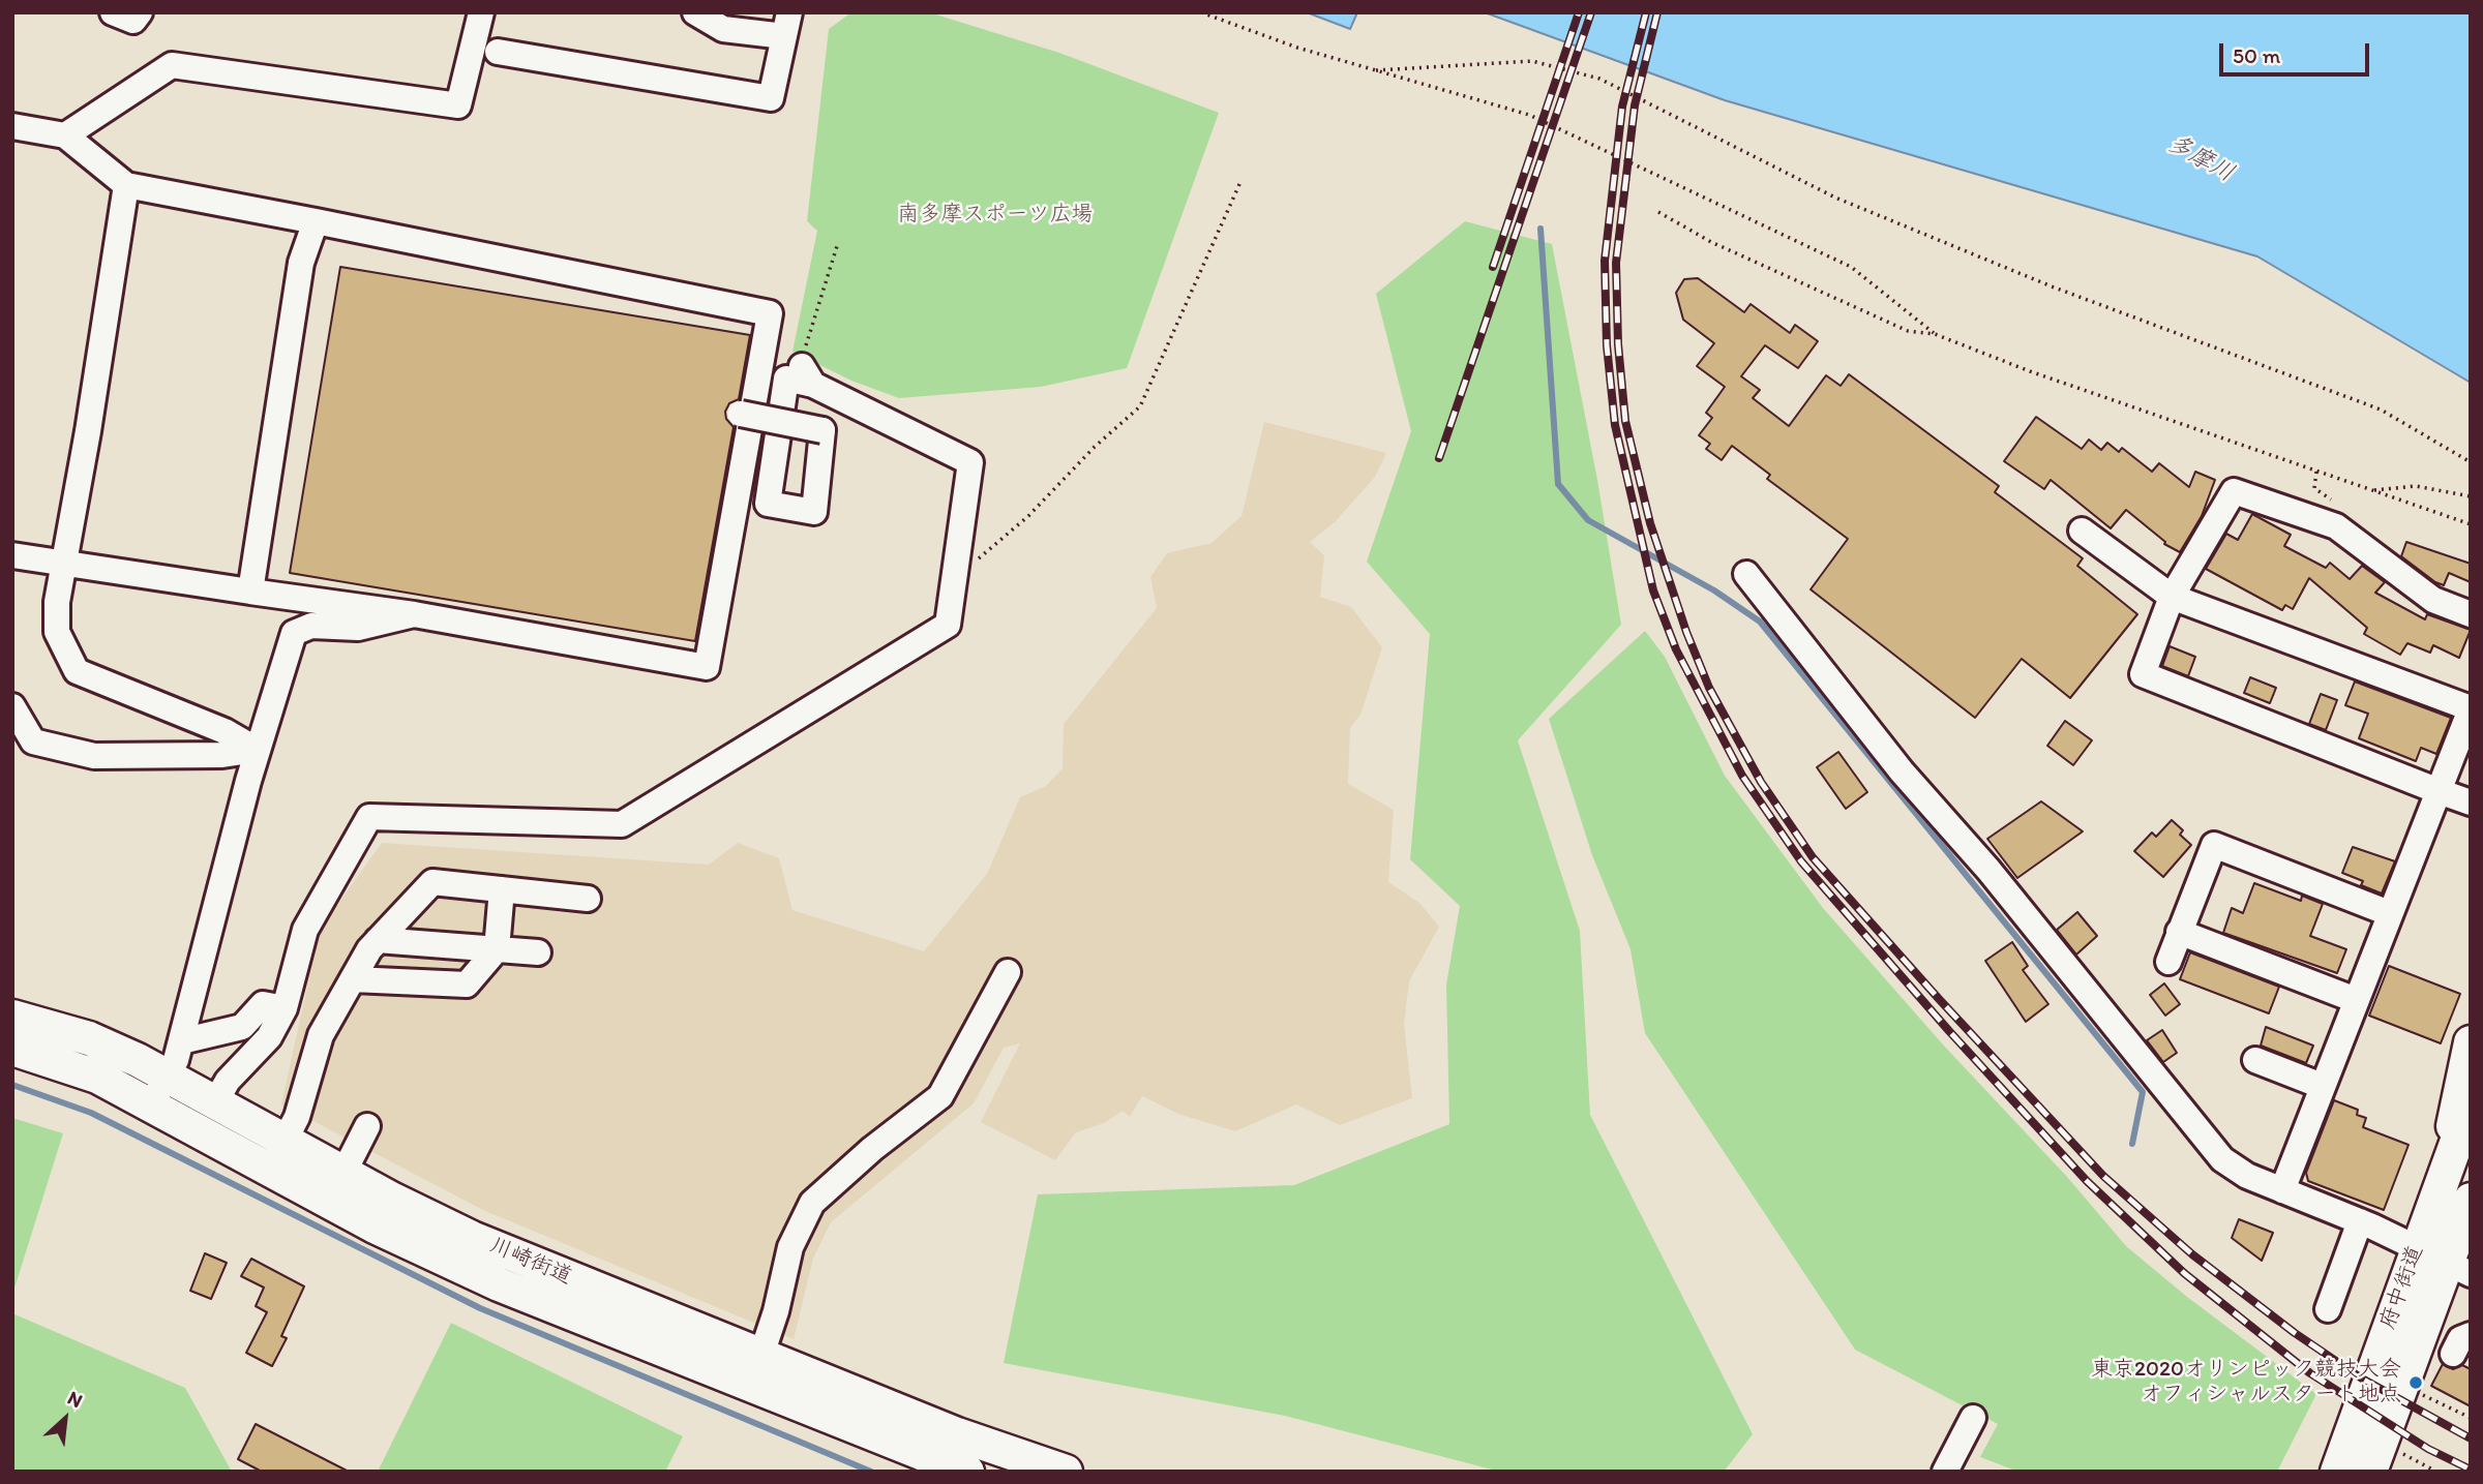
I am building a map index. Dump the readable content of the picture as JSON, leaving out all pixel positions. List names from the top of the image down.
{
  "streets": {
    "main road": ["川崎街道", "府中街道"]
  },
  "water": ["多摩川"],
  "parks": ["南多摩スポーツ広場"],
  "places": ["東京2020オリンピック競技大会 オフィシャルスタート地点"],
  "scale_bar": "50 m",
  "north": "top right"
}
